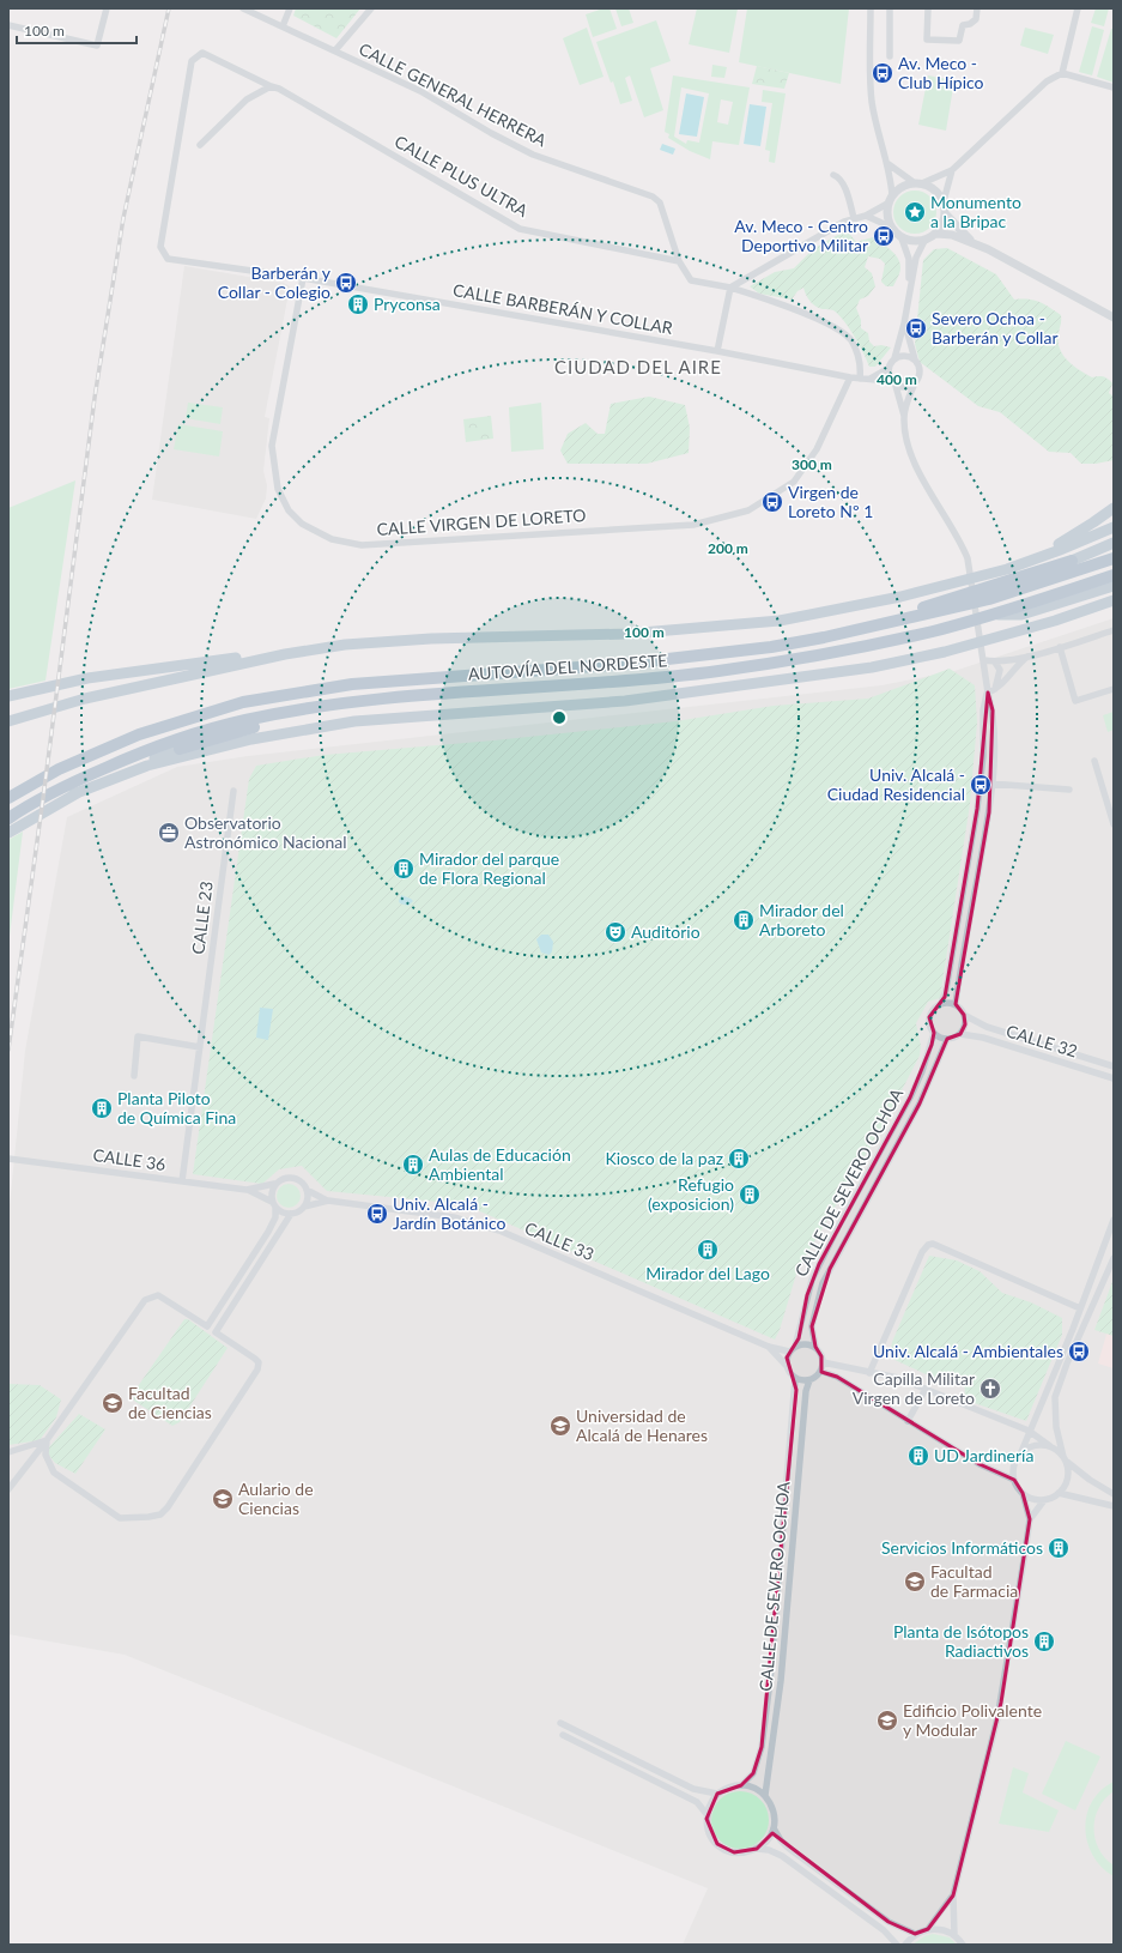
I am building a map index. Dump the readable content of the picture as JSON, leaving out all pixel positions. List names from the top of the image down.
{
  "streets": {
    "highway": ["AUTOVÍA DEL NORDESTE"],
    "street": [
      "CALLE GENERAL HERRERA",
      "CALLE PLUS ULTRA",
      "CALLE BARBERÁN Y COLLAR",
      "CALLE VIRGEN DE LORETO",
      "CALLE 23",
      "CALLE 32",
      "CALLE 36",
      "CALLE DE SEVERO OCHOA",
      "CALLE 33"
    ]
  },
  "crossings": [
    ["CALLE GENERAL HERRERA", "CALLE PLUS ULTRA"],
    ["CALLE PLUS ULTRA", "CALLE BARBERÁN Y COLLAR"],
    ["CALLE BARBERÁN Y COLLAR", "CALLE VIRGEN DE LORETO"],
    ["CALLE 23", "CALLE 36"],
    ["CALLE 32", "CALLE DE SEVERO OCHOA"],
    ["CALLE 36", "CALLE 33"],
    ["CALLE DE SEVERO OCHOA", "CALLE 33"]
  ],
  "districts": ["CIUDAD DEL AIRE"],
  "places": {
    "bus stop": [
      "Av. Meco - Club Hípico",
      "Av. Meco - Centro Deportivo Militar",
      "Barberán y Collar - Colegio",
      "Severo Ochoa - Barberán y Collar",
      "Virgen de Loreto Nº 1",
      "Univ. Alcalá - Ciudad Residencial",
      "Univ. Alcalá - Jardín Botánico",
      "Univ. Alcalá - Ambientales"
    ],
    "place": ["Monumento a la Bripac"],
    "building": [
      "Pryconsa",
      "Mirador del parque de Flora Regional",
      "Mirador del Arboreto",
      "Planta Piloto de Química Fina",
      "Kiosco de la paz",
      "Aulas de Educación Ambiental",
      "Refugio (exposicion)",
      "Mirador del Lago",
      "UD Jardinería",
      "Servicios Informáticos",
      "Planta de Isótopos Radiactivos"
    ],
    "office": ["Observatorio Astronómico Nacional"],
    "theatre": ["Auditorio"],
    "church": ["Capilla Militar Virgen de Loreto"],
    "school or university": [
      "Facultad de Ciencias",
      "Universidad de Alcalá de Henares",
      "Aulario de Ciencias",
      "Facultad de Farmacia",
      "Edificio Polivalente y Modular"
    ]
  },
  "scale_bar": "100 m",
  "rings": [
    "400 m",
    "300 m",
    "200 m",
    "100 m"
  ]
}
